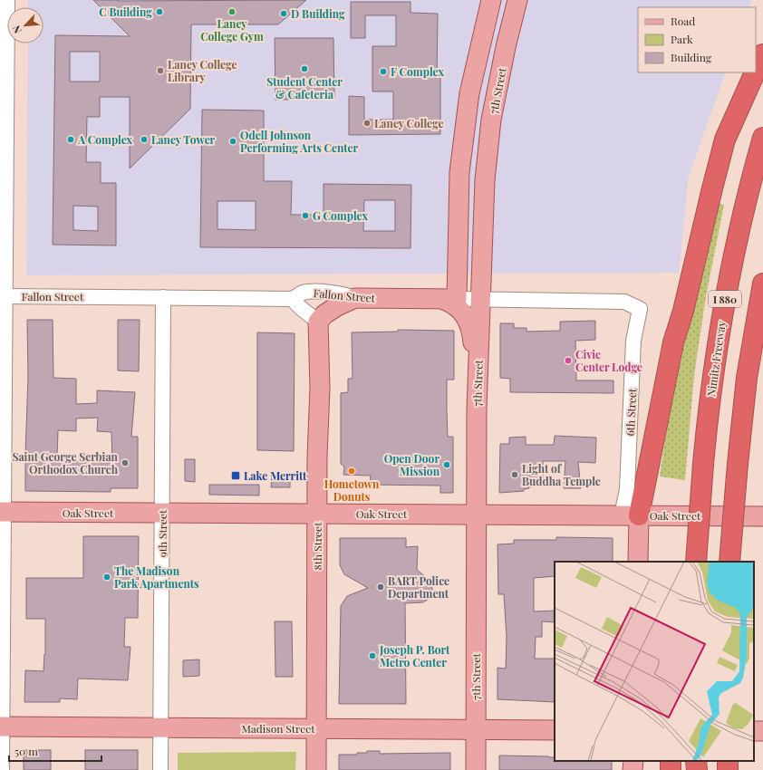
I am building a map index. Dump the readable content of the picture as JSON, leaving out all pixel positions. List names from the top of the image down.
{
  "streets": {
    "highway": ["I 880", "Nimitz Freeway"],
    "main road": [
      "7th Street",
      "Fallon Street",
      "6th Street",
      "Oak Street",
      "8th Street",
      "Madison Street"
    ],
    "street": ["9th Street"]
  },
  "crossings": [
    ["7th Street", "Fallon Street"],
    ["7th Street", "Oak Street"],
    ["7th Street", "Madison Street"],
    ["Fallon Street", "6th Street"],
    ["Fallon Street", "9th Street"],
    ["6th Street", "Oak Street"],
    ["Oak Street", "9th Street"],
    ["Oak Street", "8th Street"],
    ["9th Street", "Madison Street"],
    ["8th Street", "Madison Street"]
  ],
  "places": {
    "other": [
      "C Building",
      "Laney College Gym",
      "D Building",
      "Student Center & Cafeteria",
      "Laney College Library",
      "F Complex",
      "Laney College",
      "A Complex",
      "Laney Tower",
      "Odell Johnson Performing Arts Center",
      "G Complex",
      "Civic Center Lodge",
      "Saint George Serbian Orthodox Church",
      "Open Door Mission",
      "Hometown Donuts",
      "Light of Buddha Temple",
      "The Madison Park Apartments",
      "BART Police Department",
      "Joseph P. Bort Metro Center"
    ],
    "transit": ["Lake Merritt"]
  },
  "legend": ["Road", "Park", "Building"],
  "scale_bar": "50 m",
  "north": "bottom left"
}
